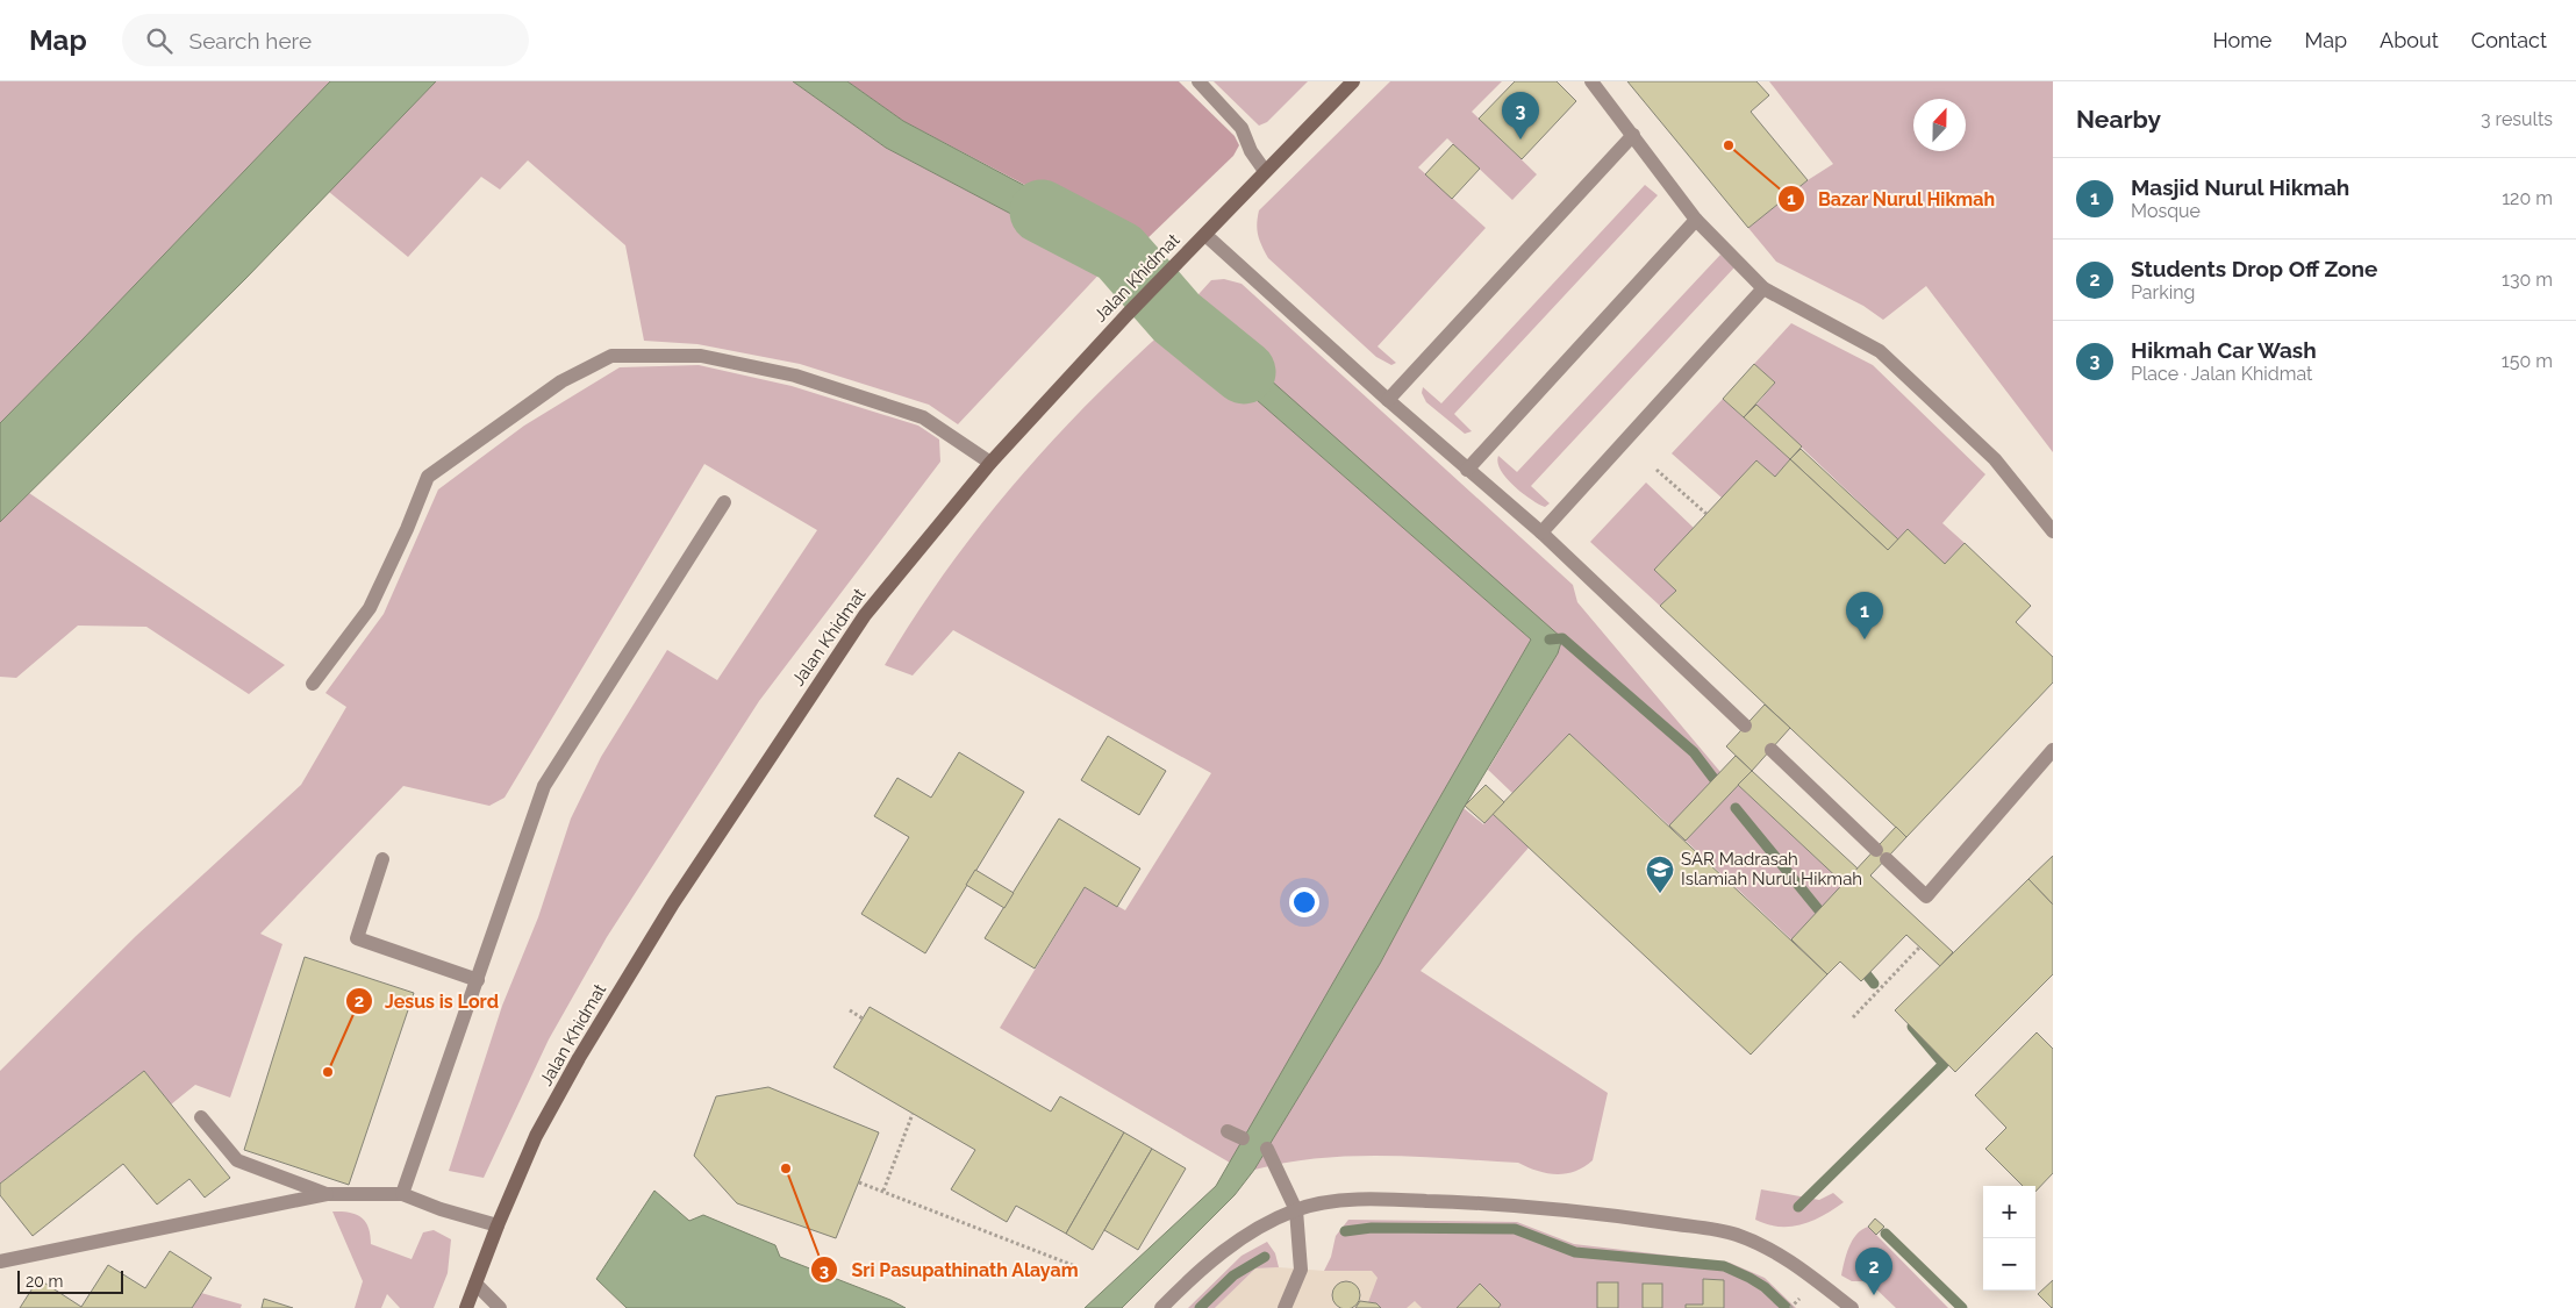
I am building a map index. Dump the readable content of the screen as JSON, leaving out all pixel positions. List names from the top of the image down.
{
  "streets": {
    "street": ["Jalan Khidmat"]
  },
  "places": {
    "other": ["Bazar Nurul Hikmah", "Jesus is Lord", "Sri Pasupathinath Alayam"],
    "school or university": ["SAR Madrasah Islamiah Nurul Hikmah"]
  },
  "scale_bar": "20 m",
  "north": "top",
  "page": {
    "header": "Map",
    "search": "Search here",
    "nav": [
      "Home",
      "Map",
      "About",
      "Contact"
    ],
    "heading": ["Nearby", "3 results"],
    "pins": ["3", "1", "2"],
    "list": [
      {
        "mark": "1",
        "name": "Masjid Nurul Hikmah",
        "note": "Mosque",
        "value": "120 m"
      },
      {
        "mark": "2",
        "name": "Students Drop Off Zone",
        "note": "Parking",
        "value": "130 m"
      },
      {
        "mark": "3",
        "name": "Hikmah Car Wash",
        "note": "Place · Jalan Khidmat",
        "value": "150 m"
      }
    ],
    "map_buttons": ["+", "−"],
    "scale": "20 m"
  }
}
